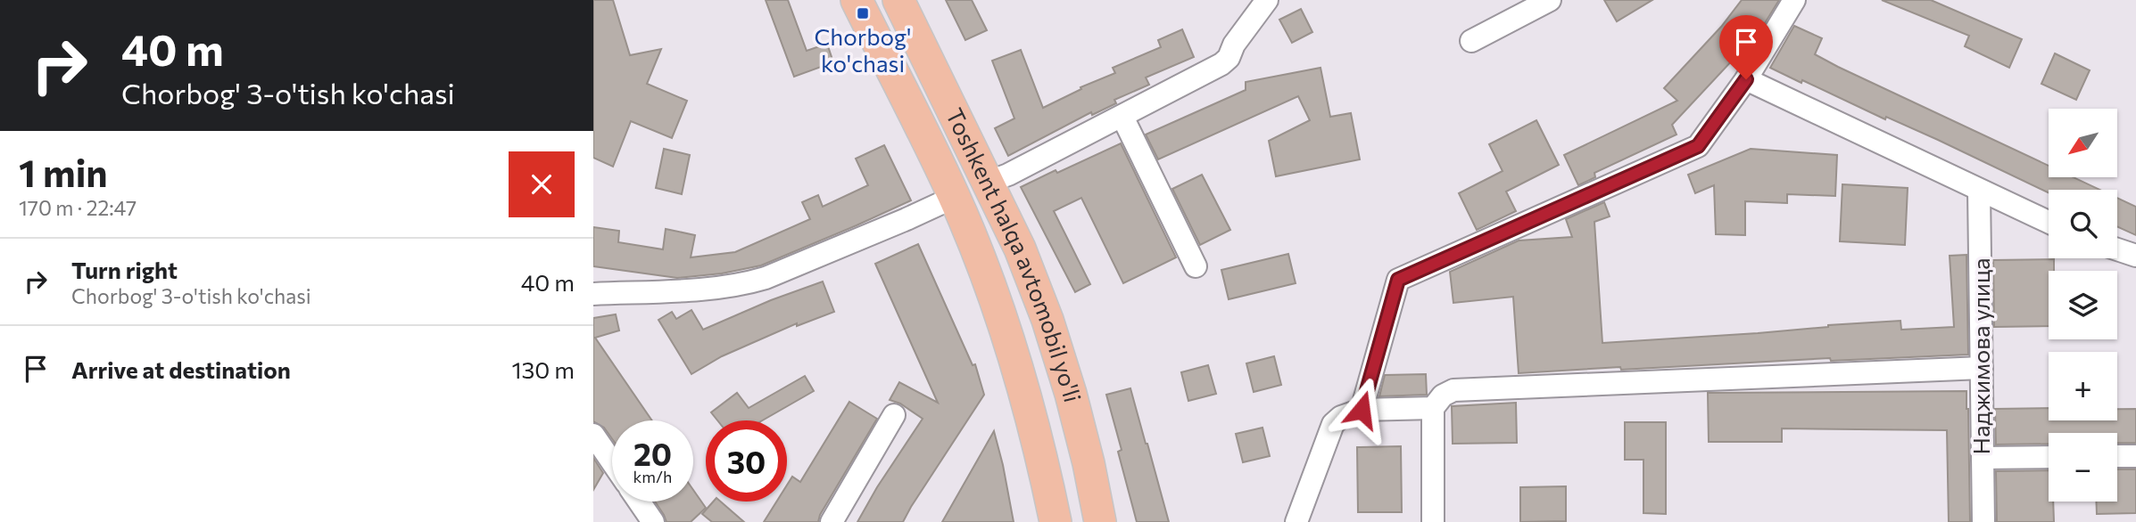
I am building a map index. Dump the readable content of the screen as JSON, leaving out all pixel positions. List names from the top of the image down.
{
  "streets": {
    "highway": ["Toshkent halqa avtomobil yo'li"],
    "street": ["Наджимова улица"]
  },
  "places": {
    "transit": ["Chorbog' ko'chasi"]
  },
  "north": "bottom left",
  "page": {
    "turn": ["40 m", "Chorbog' 3-o'tish ko'chasi"],
    "map_buttons": ["+", "−"],
    "heading": ["1 min", "170 m · 22:47"],
    "list": [
      {
        "name": "Turn right",
        "note": "Chorbog' 3-o'tish ko'chasi",
        "value": "40 m"
      },
      {
        "name": "Arrive at destination",
        "value": "130 m"
      }
    ],
    "speed": "20 km/h",
    "limit": "30"
  }
}
